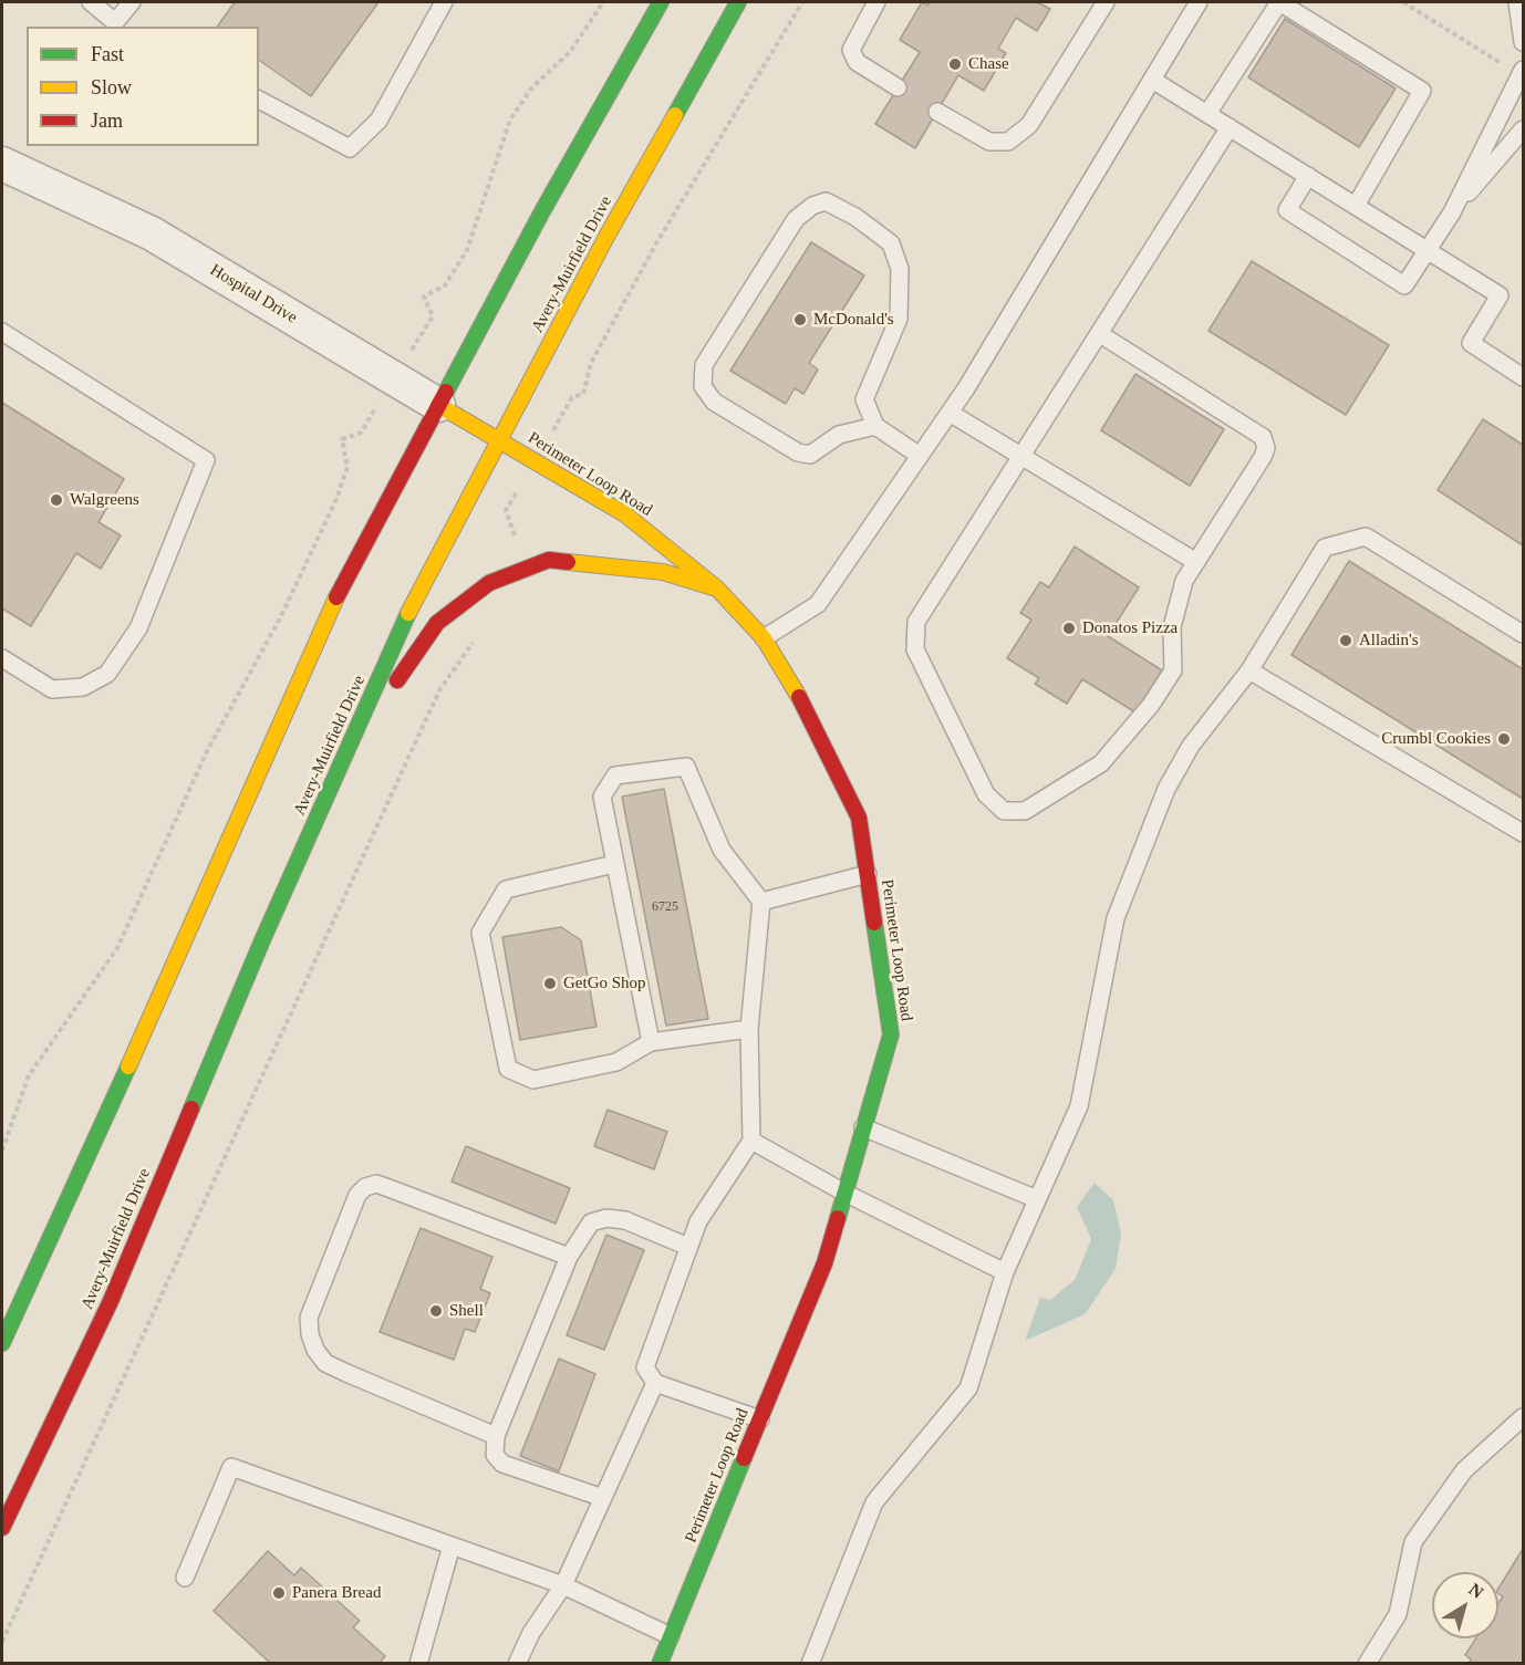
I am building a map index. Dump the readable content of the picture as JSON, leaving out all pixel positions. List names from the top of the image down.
{
  "streets": {
    "main road": ["Avery-Muirfield Drive", "Hospital Drive", "Perimeter Loop Road"]
  },
  "crossings": [
    ["Avery-Muirfield Drive", "Hospital Drive"],
    ["Avery-Muirfield Drive", "Perimeter Loop Road"],
    ["Hospital Drive", "Perimeter Loop Road"]
  ],
  "places": [
    "Chase",
    "McDonald's",
    "Walgreens",
    "Donatos Pizza",
    "Alladin's",
    "Crumbl Cookies",
    "GetGo Shop",
    "Shell",
    "Panera Bread"
  ],
  "house_numbers": ["6725"],
  "legend": ["Fast", "Slow", "Jam"],
  "north": "top right"
}
